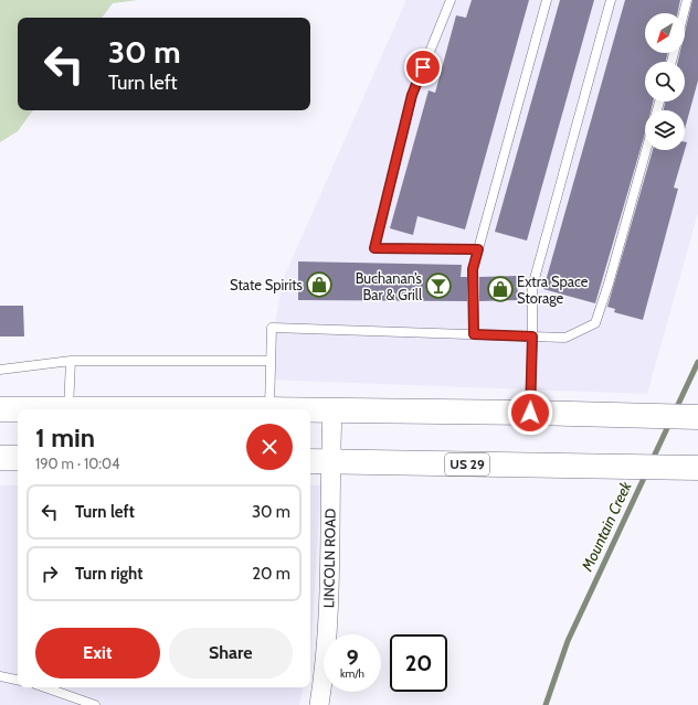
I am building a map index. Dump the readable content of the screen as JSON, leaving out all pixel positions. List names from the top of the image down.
{
  "streets": {
    "main road": ["US 29"],
    "street": ["LINCOLN ROAD"]
  },
  "crossings": [
    ["US 29", "LINCOLN ROAD"]
  ],
  "water": ["Mountain Creek"],
  "places": {
    "shop": ["State Spirits", "Extra Space Storage"],
    "bar": ["Buchanan’s Bar & Grill"]
  },
  "north": "bottom left",
  "page": {
    "turn": ["30 m", "Turn left"],
    "heading": ["1 min", "190 m · 10:04"],
    "list": [
      {
        "name": "Turn left",
        "value": "30 m"
      },
      {
        "name": "Turn right",
        "value": "20 m"
      }
    ],
    "buttons": ["Exit", "Share"],
    "speed": "9 km/h",
    "limit": "20"
  }
}
